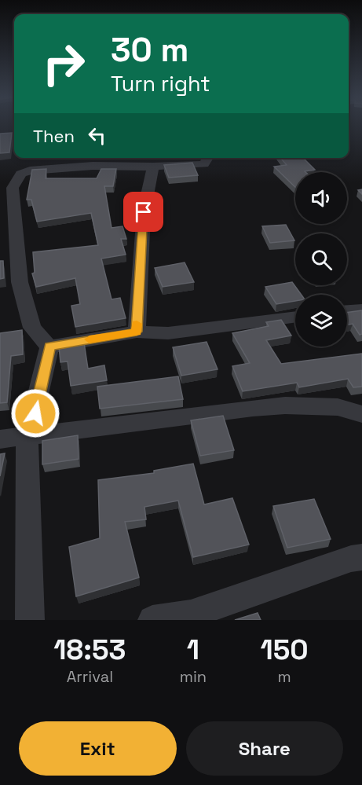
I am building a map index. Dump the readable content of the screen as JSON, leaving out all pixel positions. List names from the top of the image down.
{
  "page": {
    "turn": ["30 m", "Turn right"],
    "then": "Then",
    "eta": [
      "18:53",
      "Arrival",
      "1",
      "min",
      "150",
      "m"
    ],
    "buttons": ["Exit", "Share"]
  }
}
